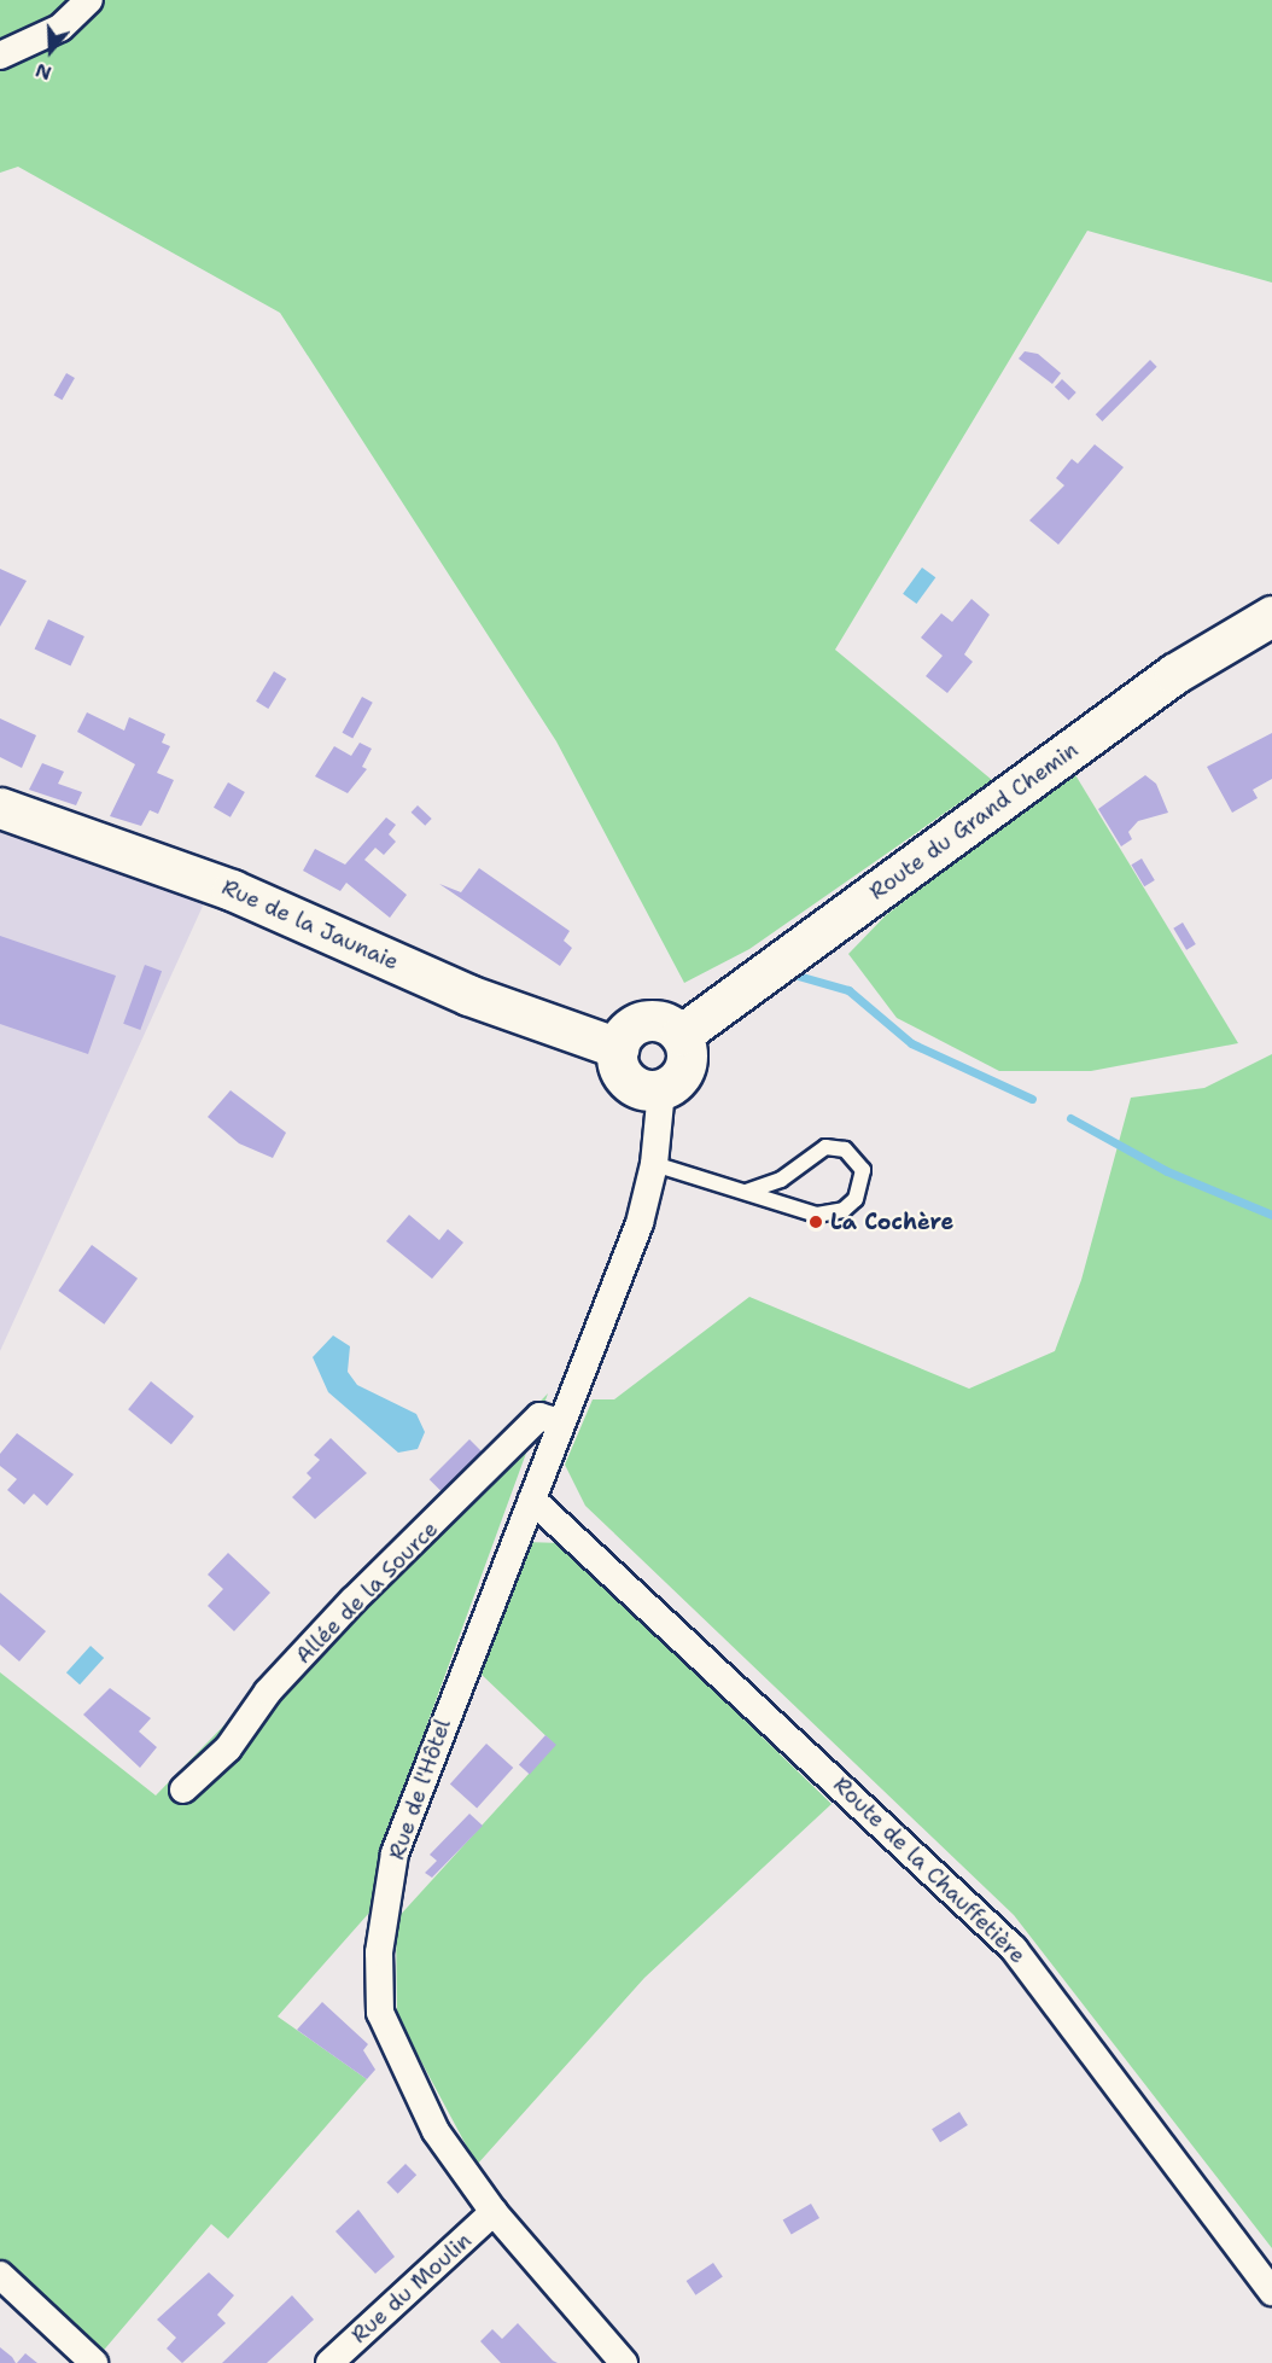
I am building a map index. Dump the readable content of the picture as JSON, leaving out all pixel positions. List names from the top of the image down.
{
  "streets": {
    "main road": ["Route du Grand Chemin", "Rue de la Jaunaie"],
    "street": [
      "Allée de la Source",
      "Rue de l'Hôtel",
      "Route de la Chauffetière",
      "Rue du Moulin"
    ]
  },
  "crossings": [
    ["Route du Grand Chemin", "Rue de la Jaunaie"],
    ["Route du Grand Chemin", "Rue de l'Hôtel"],
    ["Rue de la Jaunaie", "Rue de l'Hôtel"],
    ["Allée de la Source", "Rue de l'Hôtel"],
    ["Rue de l'Hôtel", "Route de la Chauffetière"],
    ["Rue de l'Hôtel", "Rue du Moulin"]
  ],
  "places": ["La Cochère"],
  "north": "bottom"
}
